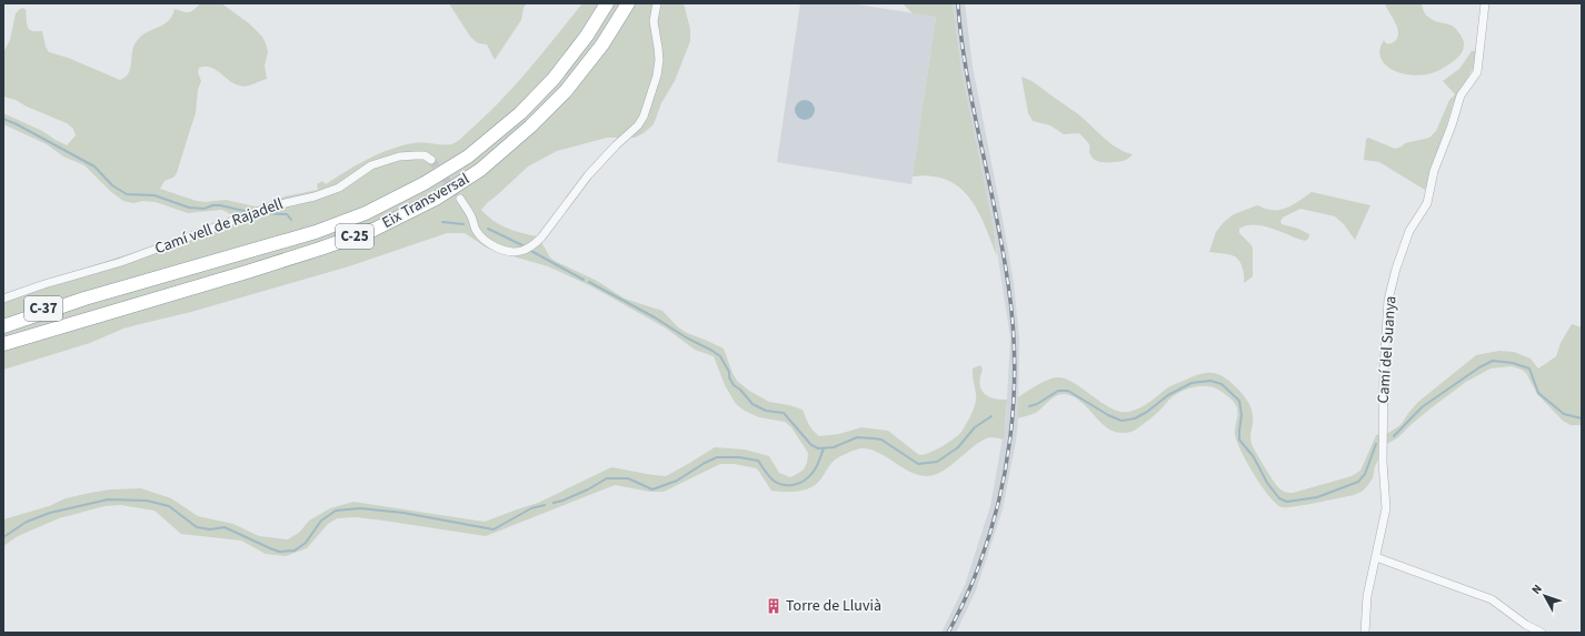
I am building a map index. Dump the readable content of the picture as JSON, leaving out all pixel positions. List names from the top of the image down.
{
  "streets": {
    "highway": ["Eix Transversal", "C-25", "C-37"],
    "street": ["Camí vell de Rajadell", "Camí del Suanya"]
  },
  "crossings": [
    ["Eix Transversal", "C-37"]
  ],
  "places": {
    "building": ["Torre de Lluvià"]
  },
  "north": "top left"
}
